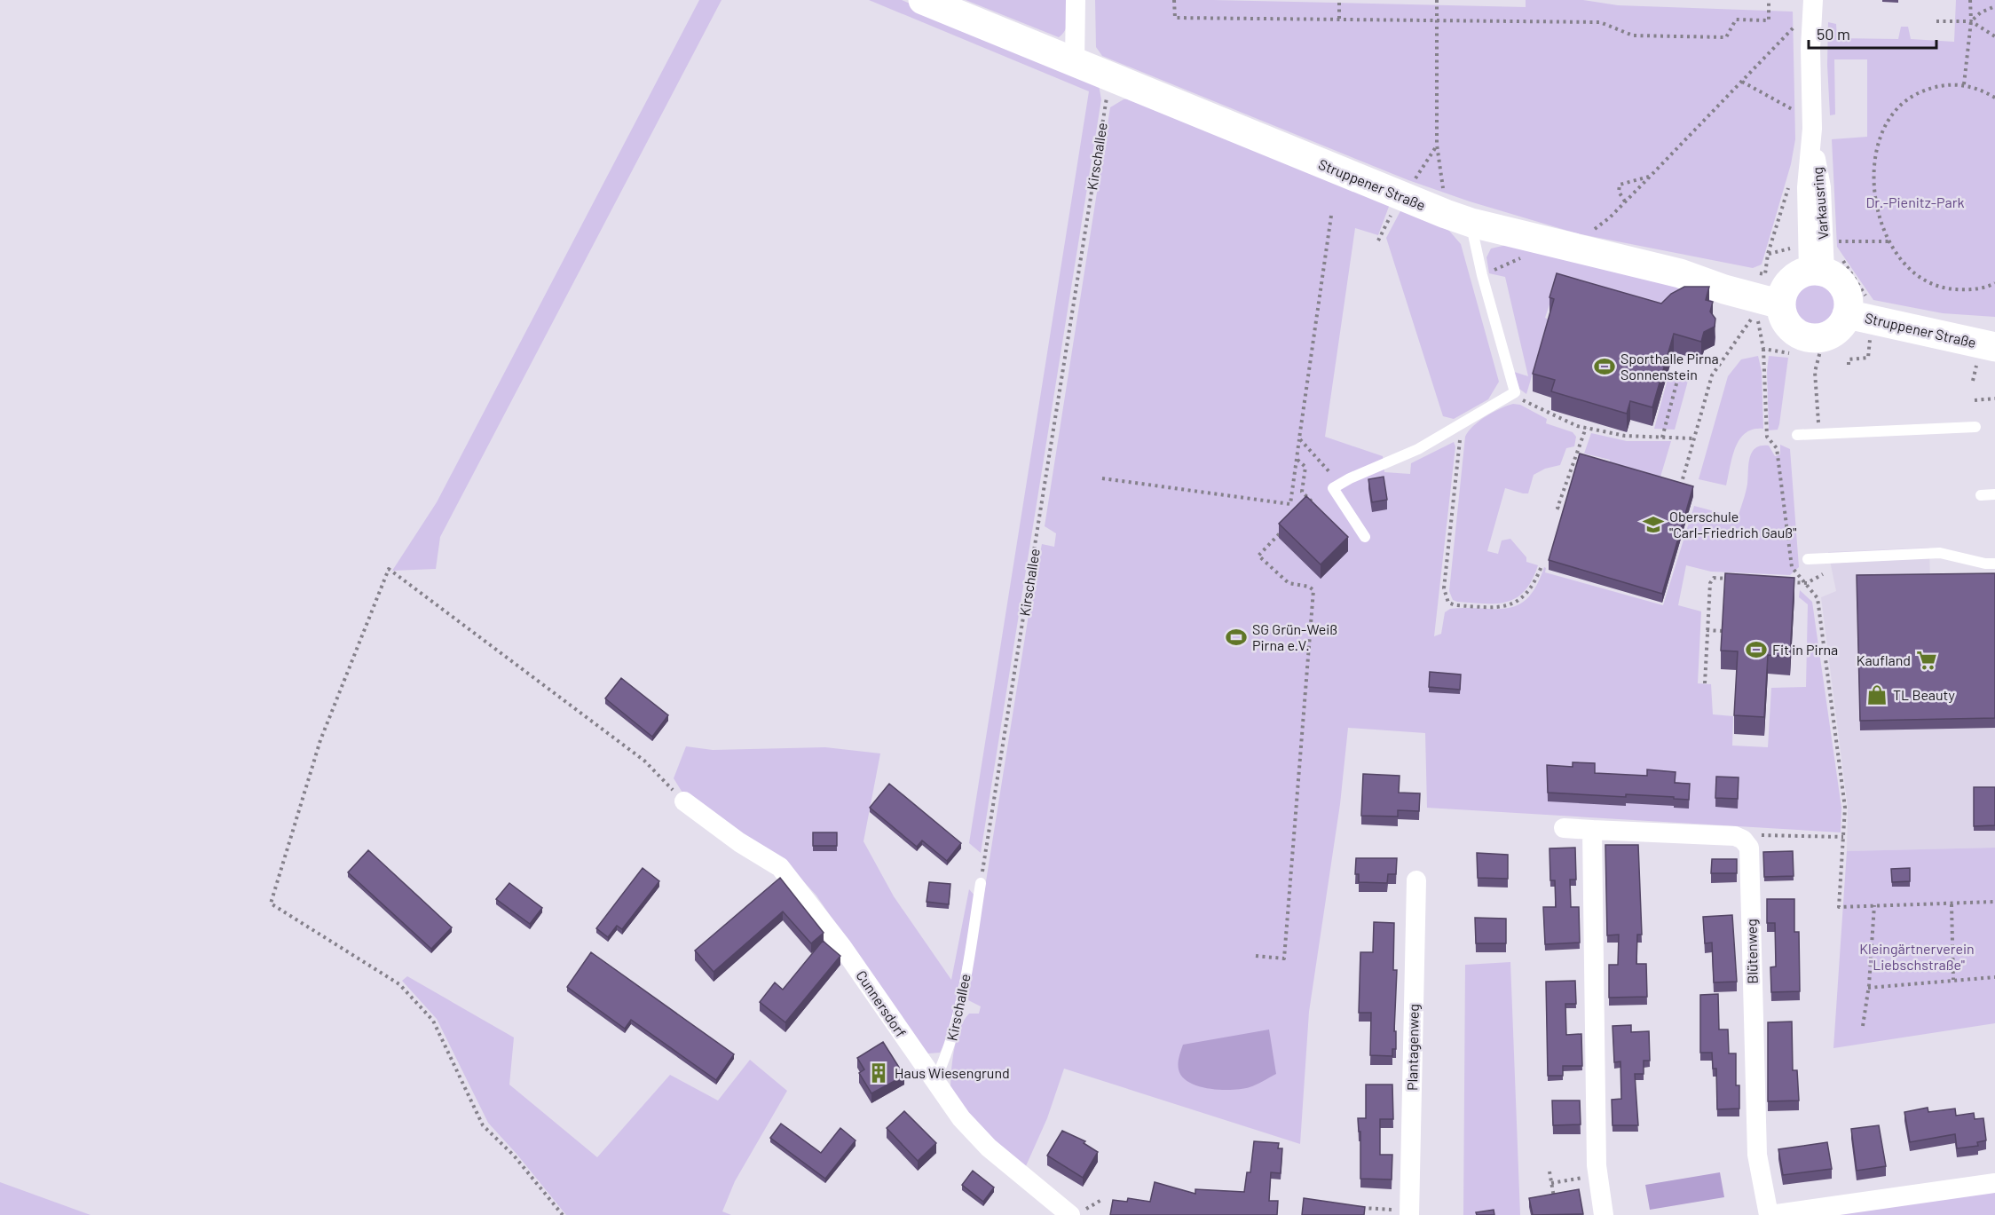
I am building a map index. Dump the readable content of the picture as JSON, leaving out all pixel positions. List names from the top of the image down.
{
  "streets": {
    "main road": ["Struppener Straße"],
    "street": [
      "Varkausring",
      "Blütenweg",
      "Cunnersdorf",
      "Plantagenweg"
    ],
    "lane": ["Kirschallee"]
  },
  "crossings": [
    ["Kirschallee", "Struppener Straße"],
    ["Kirschallee", "Cunnersdorf"],
    ["Struppener Straße", "Varkausring"]
  ],
  "parks": ["Dr.-Pienitz-Park", "Kleingärtnerverein \"Liebschstraße\""],
  "places": {
    "sports": ["Sporthalle Pirna Sonnenstein", "SG Grün-Weiß Pirna e.V.", "Fit in Pirna"],
    "school or university": ["Oberschule \"Carl-Friedrich Gauß\""],
    "supermarket": ["Kaufland"],
    "shop": ["TL Beauty"],
    "building": ["Haus Wiesengrund"]
  },
  "scale_bar": "50 m"
}
